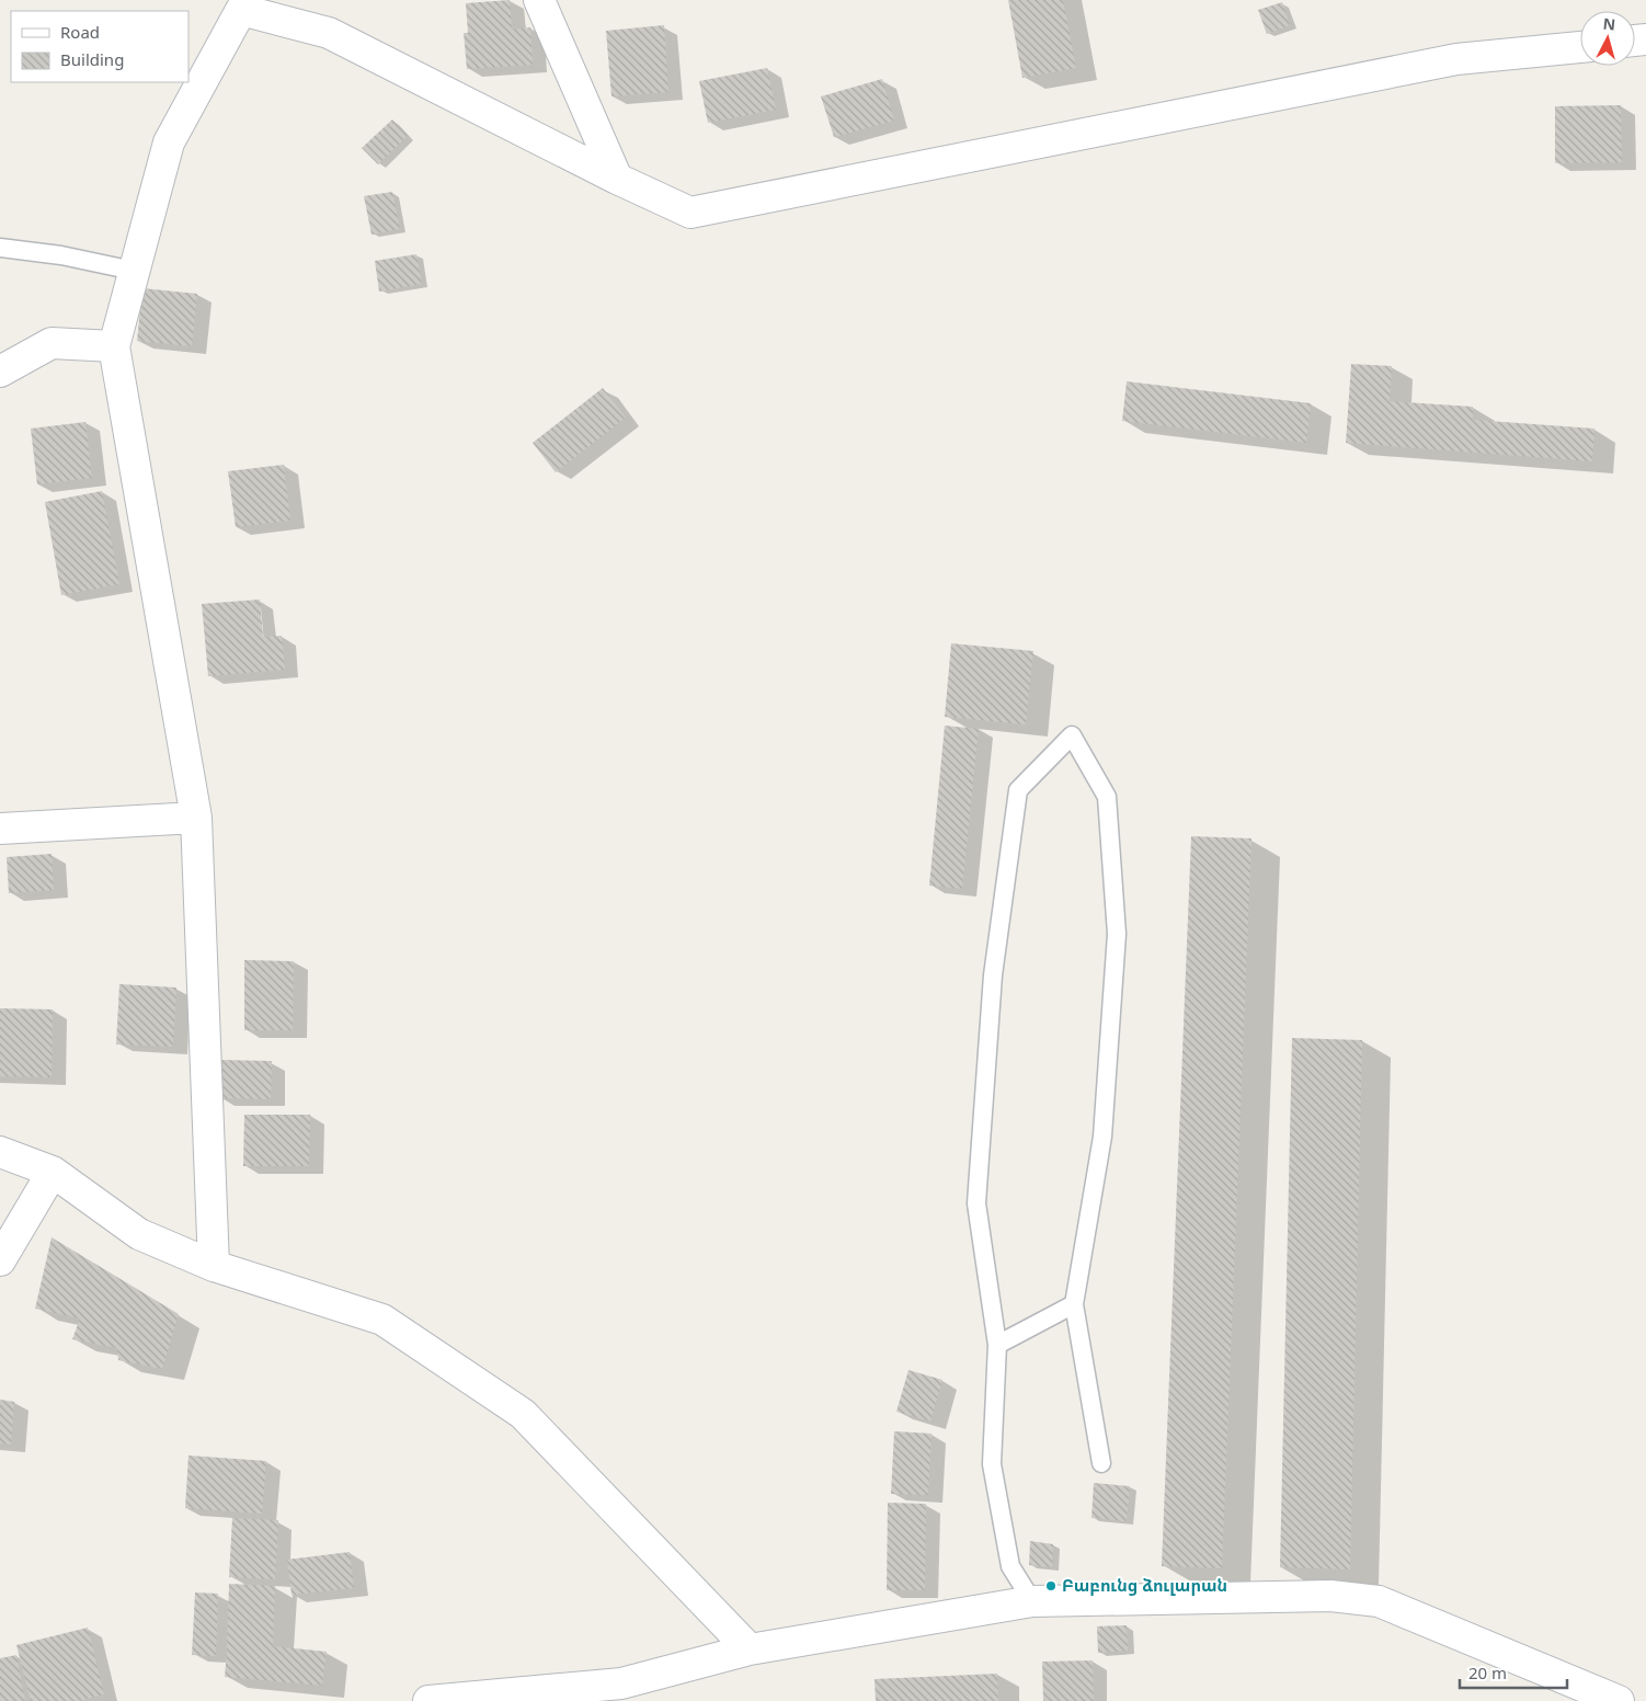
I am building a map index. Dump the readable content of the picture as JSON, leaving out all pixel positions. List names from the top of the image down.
{
  "places": ["Բաբունց ձուլարան"],
  "legend": ["Road", "Building"],
  "scale_bar": "20 m",
  "north": "top"
}
